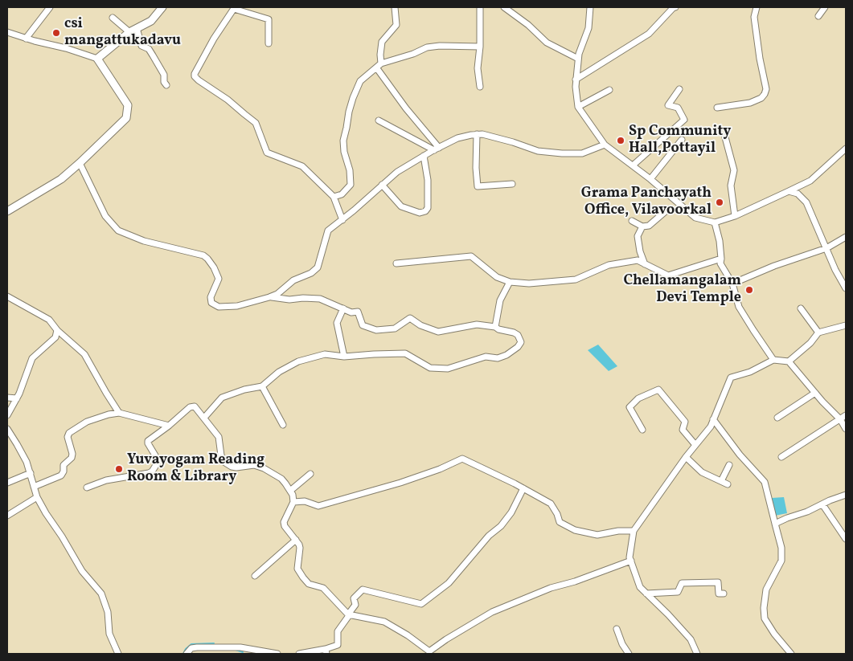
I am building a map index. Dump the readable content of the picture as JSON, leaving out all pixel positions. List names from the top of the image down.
{
  "places": [
    "csi mangattukadavu",
    "Sp Community Hall,Pottayil",
    "Grama Panchayath Office, Vilavoorkal",
    "Chellamangalam Devi Temple",
    "Yuvayogam Reading Room & Library"
  ]
}
